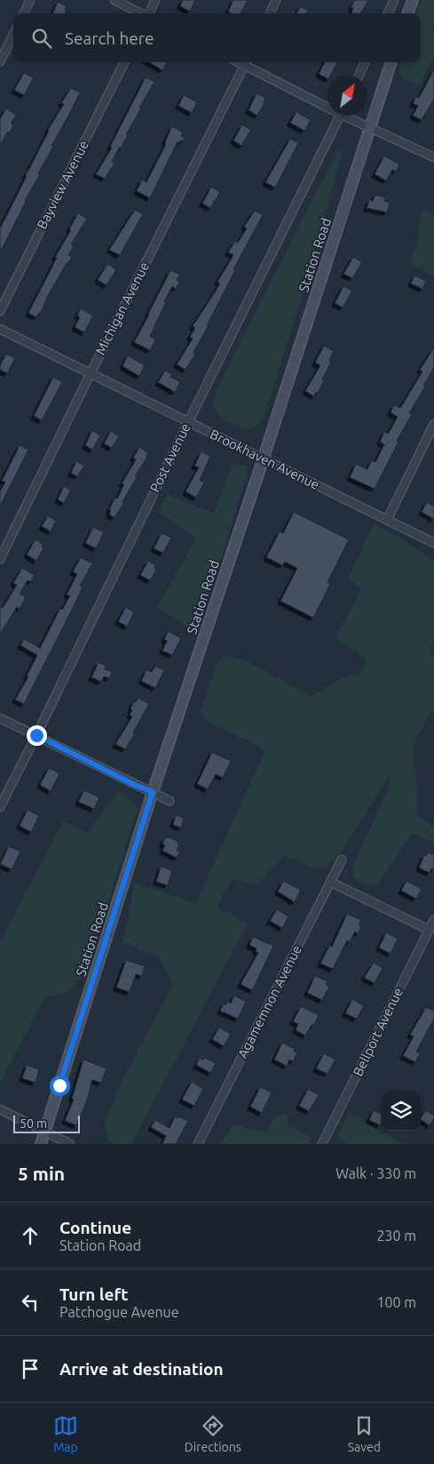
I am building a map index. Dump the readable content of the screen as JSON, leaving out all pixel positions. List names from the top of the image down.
{
  "streets": {
    "main road": ["Station Road"],
    "street": [
      "Bayview Avenue",
      "Michigan Avenue",
      "Post Avenue",
      "Brookhaven Avenue",
      "Agamemnon Avenue",
      "Bellport Avenue"
    ]
  },
  "crossings": [
    ["Station Road", "Brookhaven Avenue"],
    ["Michigan Avenue", "Brookhaven Avenue"],
    ["Post Avenue", "Brookhaven Avenue"]
  ],
  "scale_bar": "50 m",
  "north": "top right",
  "page": {
    "search": "Search here",
    "scale": "50 m",
    "heading": ["5 min", "Walk · 330 m"],
    "list": [
      ["Continue", "Station Road", "230 m"],
      ["Turn left", "Patchogue Avenue", "100 m"],
      "Arrive at destination"
    ],
    "nav": ["Map", "Directions", "Saved"]
  }
}
